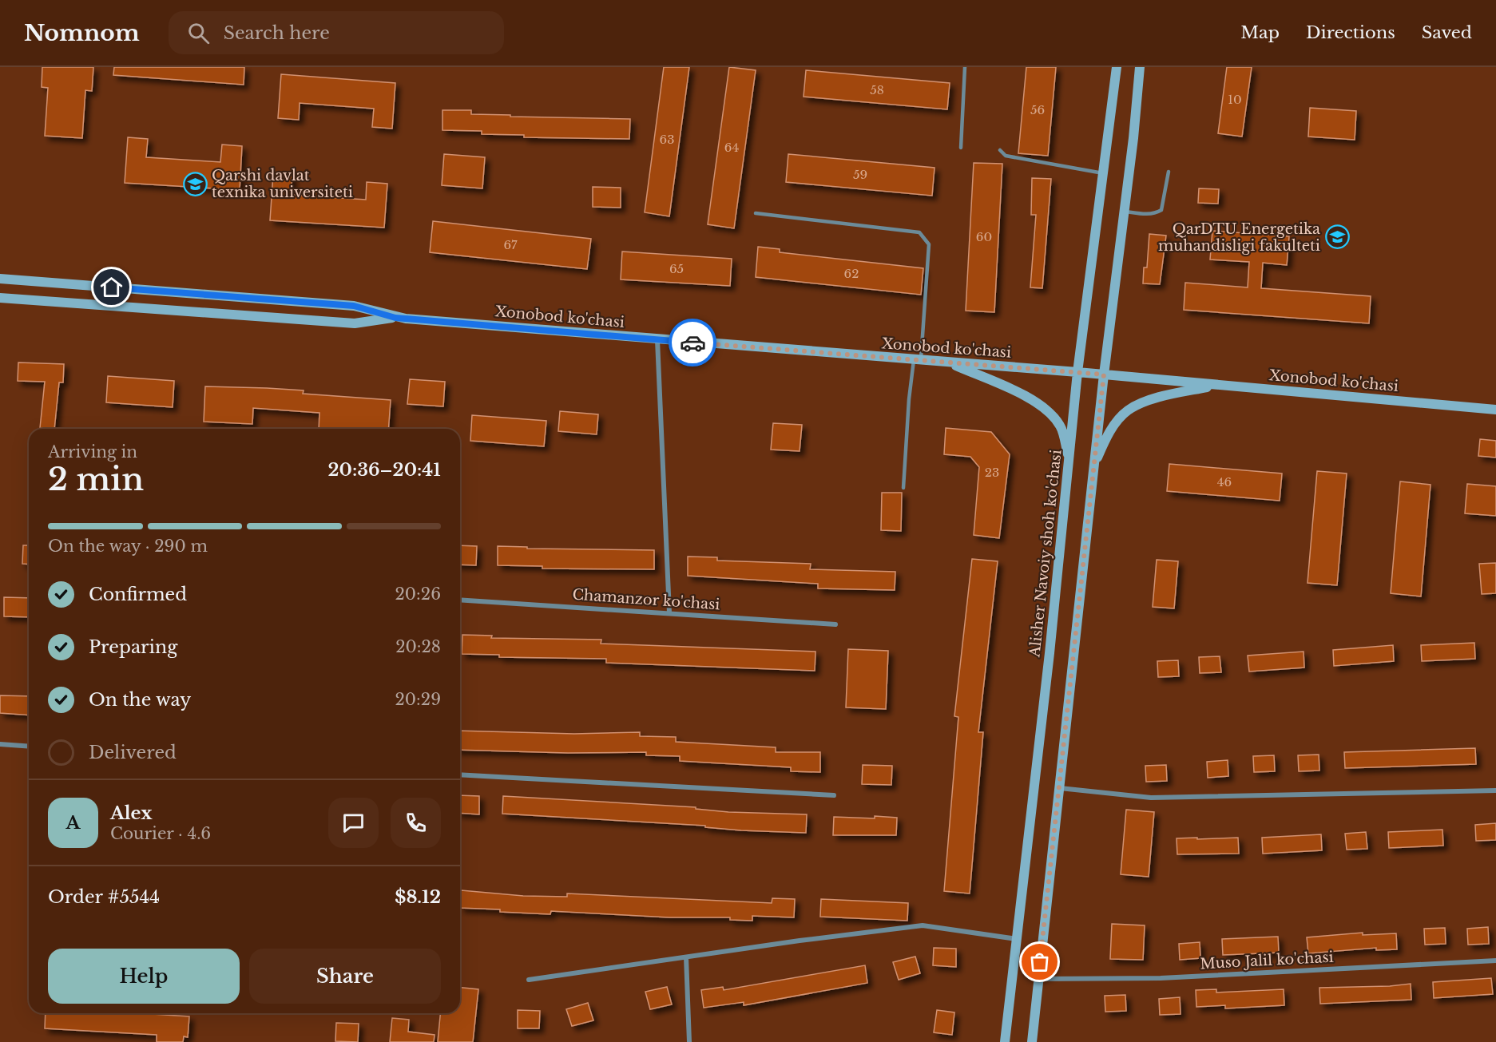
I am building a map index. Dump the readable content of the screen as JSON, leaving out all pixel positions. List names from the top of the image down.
{
  "streets": {
    "main road": ["Xonobod ko'chasi", "Alisher Navoiy shoh ko'chasi"],
    "street": ["Chamanzor ko'chasi", "Muso Jalil ko'chasi"]
  },
  "crossings": [
    ["Xonobod ko'chasi", "Alisher Navoiy shoh ko'chasi"]
  ],
  "places": {
    "school or university": ["Qarshi davlat texnika universiteti", "QarDTU Energetika muhandisligi fakulteti"]
  },
  "house_numbers": [
    "58",
    "10",
    "56",
    "63",
    "64",
    "59",
    "60",
    "67",
    "65",
    "62",
    "23",
    "46"
  ],
  "page": {
    "header": "Nomnom",
    "search": "Search here",
    "nav": ["Map", "Directions", "Saved"],
    "heading": ["2 min", "Arriving in", "20:36–20:41"],
    "panel": [
      "Alex",
      "Courier · 4.6",
      "Order #5544",
      "$8.12"
    ],
    "bar": "On the way · 290 m",
    "list": [
      ["Confirmed", "20:26"],
      ["Preparing", "20:28"],
      ["On the way", "20:29"],
      "Delivered"
    ],
    "round": "A",
    "buttons": ["Help", "Share"]
  }
}
